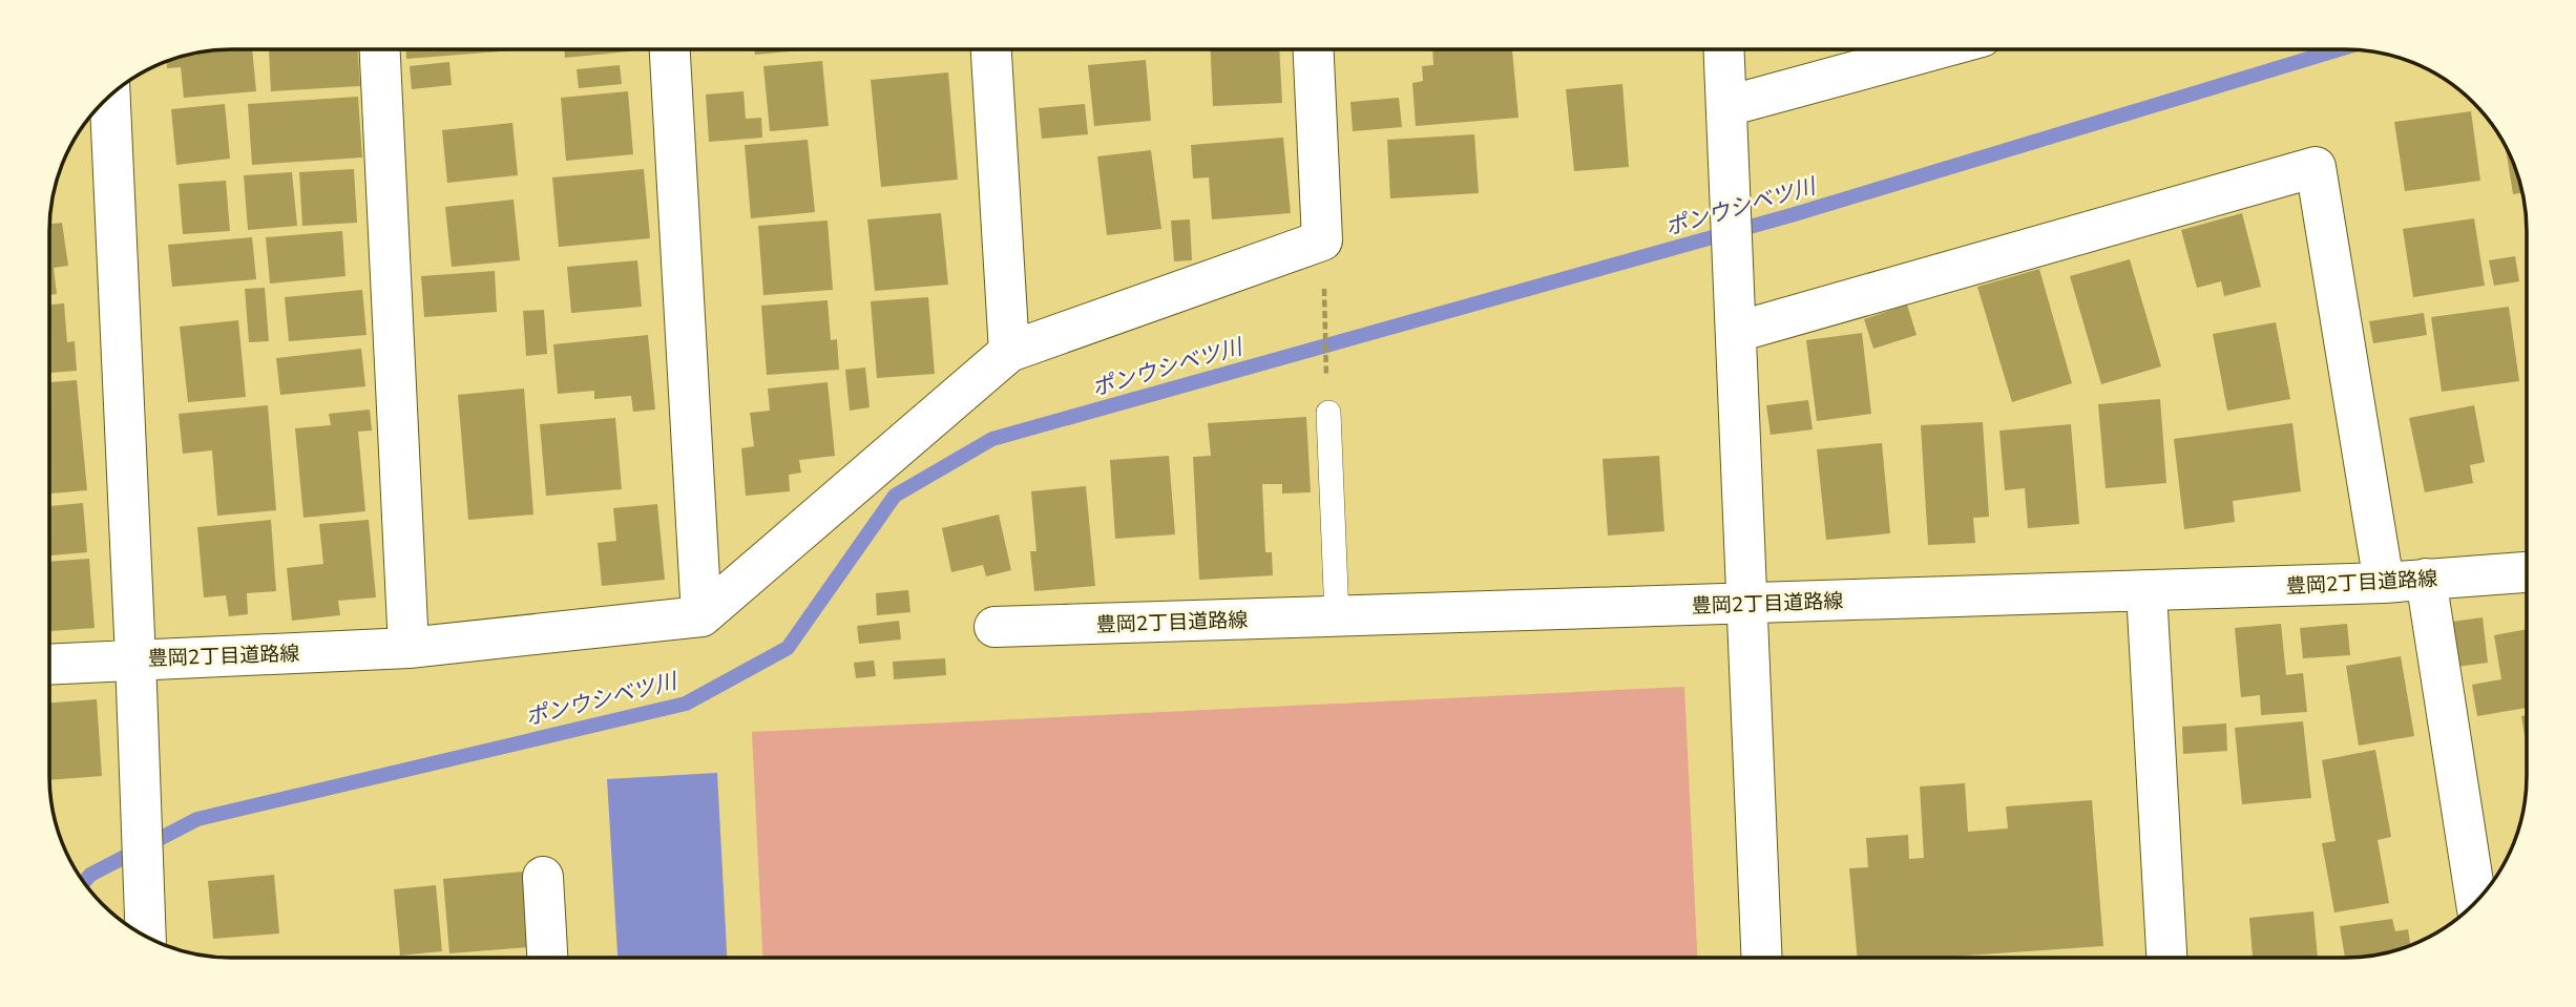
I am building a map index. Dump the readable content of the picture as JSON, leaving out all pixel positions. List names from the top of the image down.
{
  "streets": {
    "street": ["豊岡2丁目道路線"]
  },
  "water": ["ポンウシベツ川"]
}
